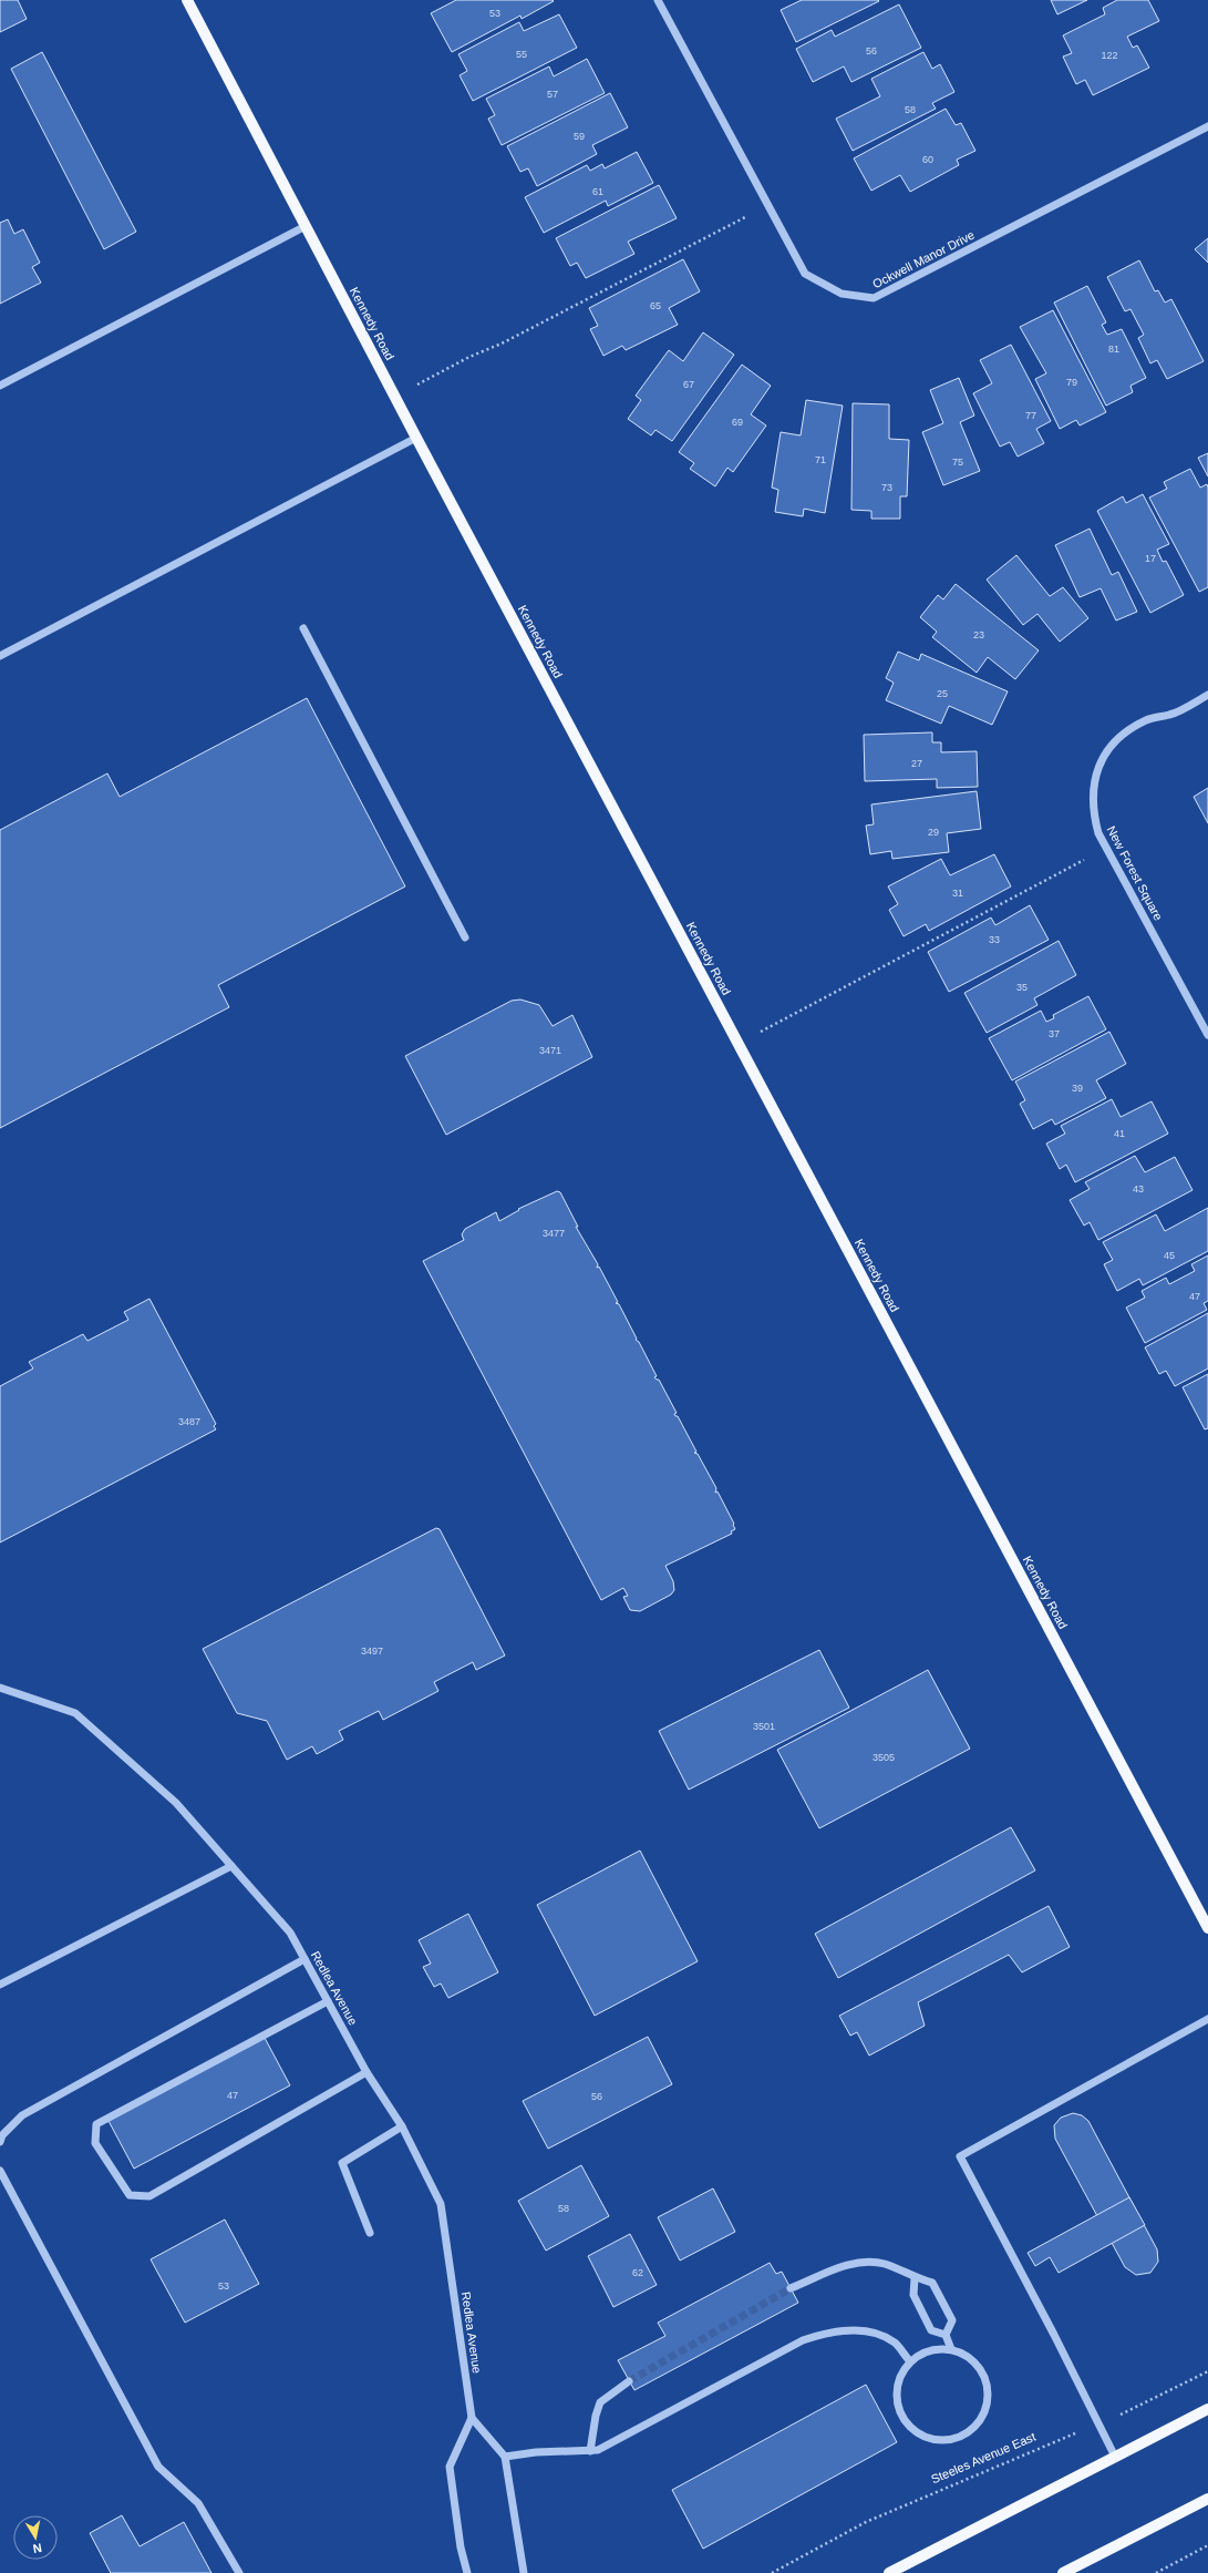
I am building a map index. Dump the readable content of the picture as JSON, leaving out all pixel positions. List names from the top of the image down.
{
  "streets": {
    "main road": ["Kennedy Road"],
    "street": ["Ockwell Manor Drive", "New Forest Square", "Redlea Avenue"],
    "path": ["Steeles Avenue East"]
  },
  "house_numbers": [
    "53",
    "56",
    "55",
    "122",
    "57",
    "58",
    "59",
    "60",
    "61",
    "65",
    "81",
    "79",
    "67",
    "77",
    "69",
    "71",
    "75",
    "73",
    "17",
    "23",
    "25",
    "27",
    "29",
    "31",
    "33",
    "35",
    "37",
    "3471",
    "39",
    "41",
    "43",
    "3477",
    "45",
    "47",
    "3487",
    "3497",
    "3501",
    "3505",
    "47",
    "56",
    "58",
    "62",
    "53"
  ],
  "north": "bottom"
}
